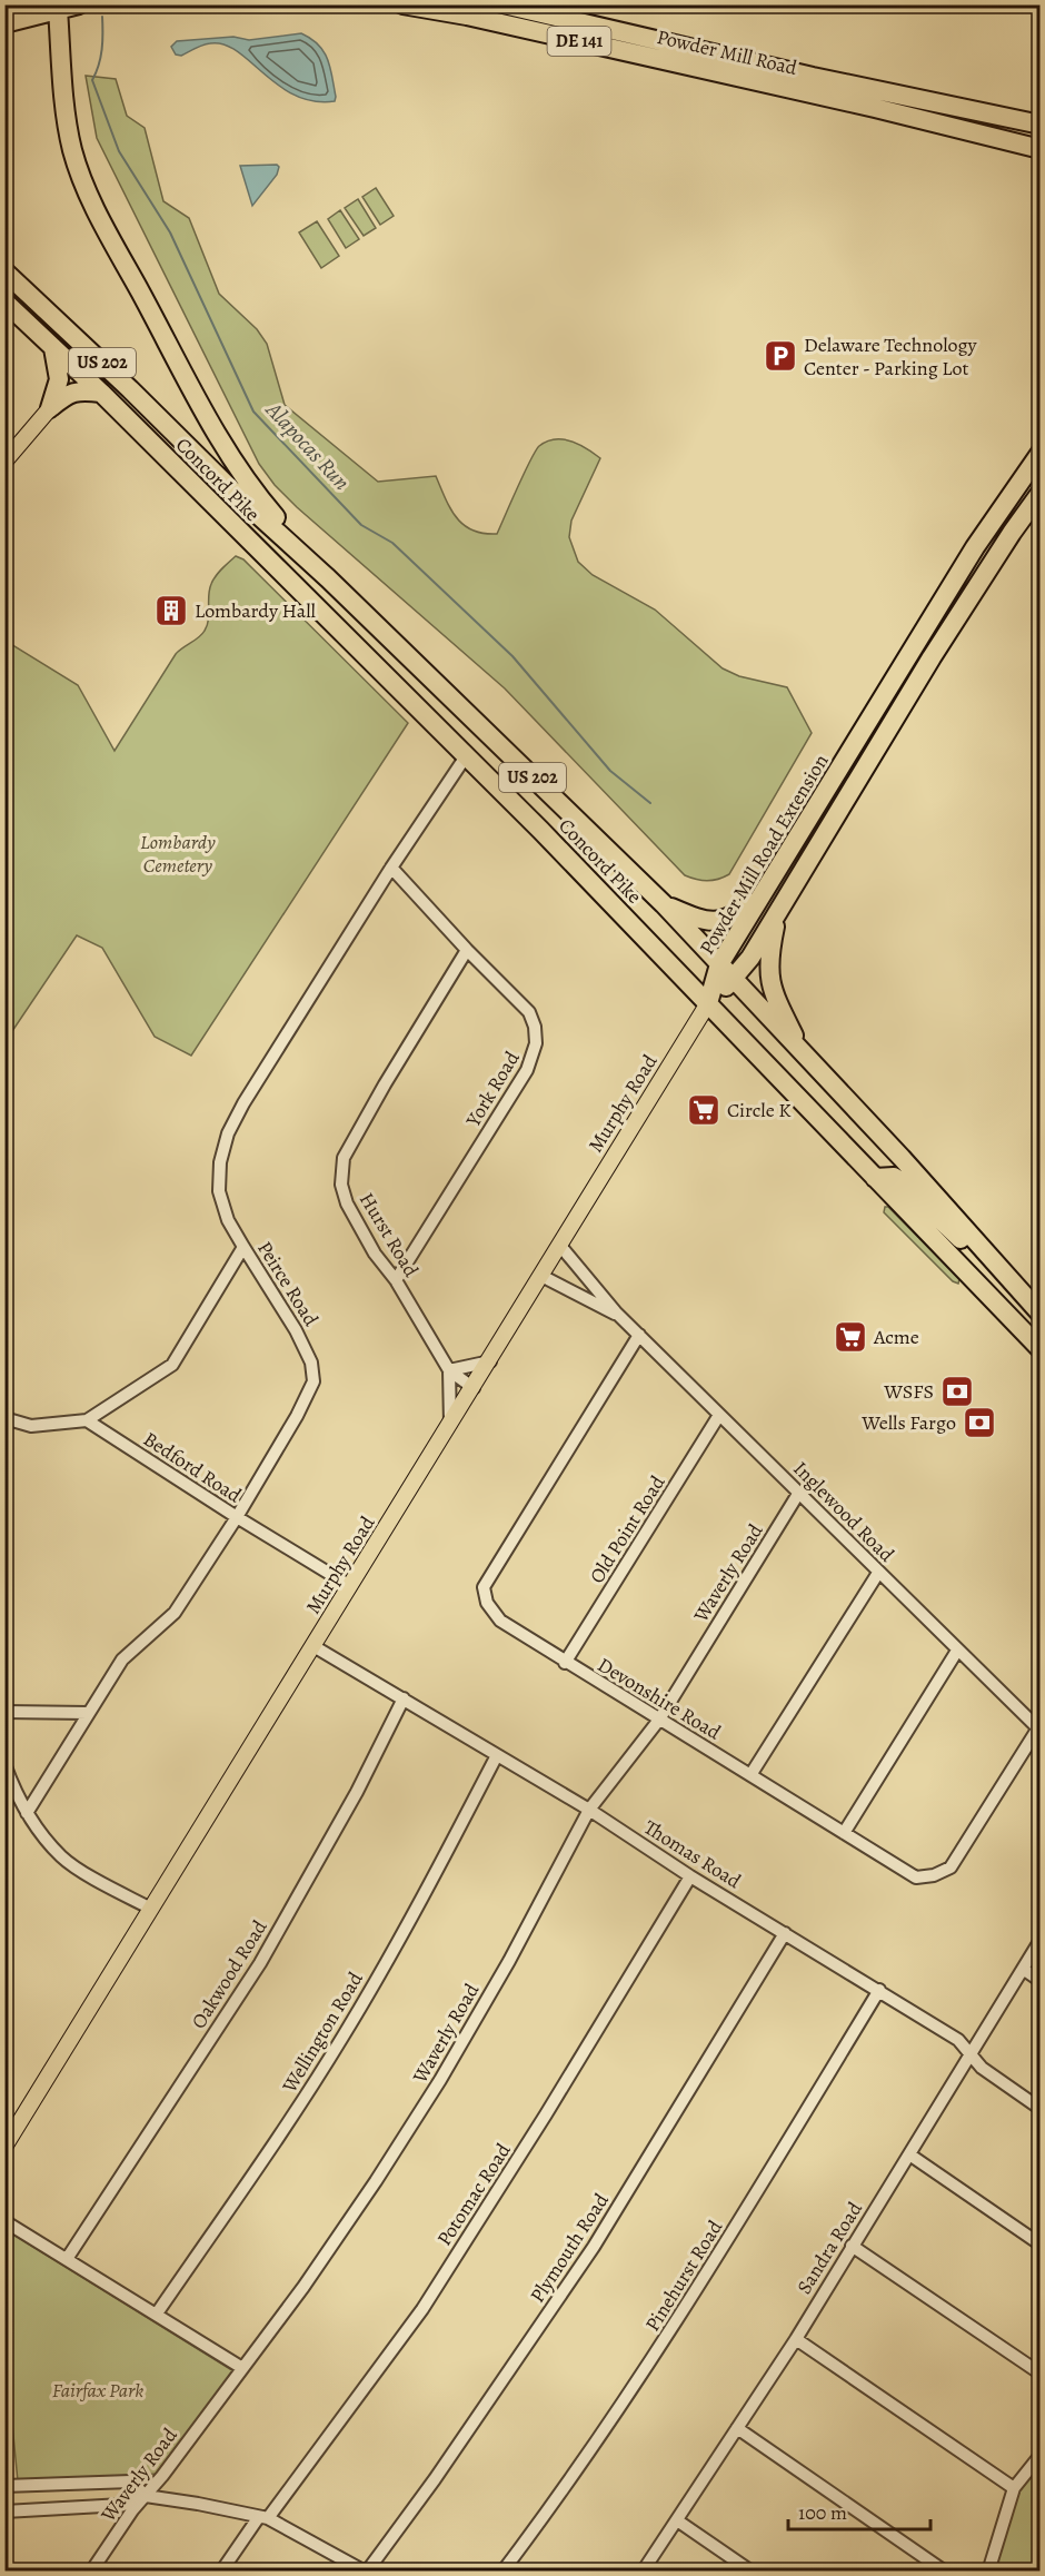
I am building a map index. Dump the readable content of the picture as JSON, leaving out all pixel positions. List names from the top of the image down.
{
  "streets": {
    "highway": [
      "DE 141",
      "Powder Mill Road",
      "US 202",
      "Concord Pike",
      "Powder Mill Road Extension"
    ],
    "main road": ["Murphy Road"],
    "street": [
      "York Road",
      "Hurst Road",
      "Peirce Road",
      "Bedford Road",
      "Inglewood Road",
      "Old Point Road",
      "Waverly Road",
      "Devonshire Road",
      "Thomas Road",
      "Oakwood Road",
      "Wellington Road",
      "Potomac Road",
      "Plymouth Road",
      "Sandra Road",
      "Pinehurst Road"
    ]
  },
  "crossings": [
    ["Concord Pike", "Powder Mill Road Extension"],
    ["Concord Pike", "Murphy Road"],
    ["Concord Pike", "Peirce Road"],
    ["Powder Mill Road Extension", "Murphy Road"],
    ["York Road", "Hurst Road"],
    ["York Road", "Peirce Road"],
    ["Murphy Road", "Hurst Road"],
    ["Murphy Road", "Bedford Road"],
    ["Murphy Road", "Inglewood Road"],
    ["Murphy Road", "Thomas Road"],
    ["Peirce Road", "Bedford Road"],
    ["Inglewood Road", "Old Point Road"],
    ["Inglewood Road", "Waverly Road"],
    ["Inglewood Road", "Devonshire Road"],
    ["Old Point Road", "Devonshire Road"],
    ["Waverly Road", "Devonshire Road"],
    ["Waverly Road", "Thomas Road"],
    ["Thomas Road", "Oakwood Road"],
    ["Thomas Road", "Wellington Road"],
    ["Thomas Road", "Potomac Road"],
    ["Thomas Road", "Plymouth Road"],
    ["Thomas Road", "Sandra Road"],
    ["Thomas Road", "Pinehurst Road"]
  ],
  "water": ["Alapocas Run"],
  "parks": ["Lombardy Cemetery", "Fairfax Park"],
  "places": {
    "parking": ["Delaware Technology Center - Parking Lot"],
    "building": ["Lombardy Hall"],
    "supermarket": ["Circle K", "Acme"],
    "bank": ["WSFS", "Wells Fargo"]
  },
  "scale_bar": "100 m"
}
